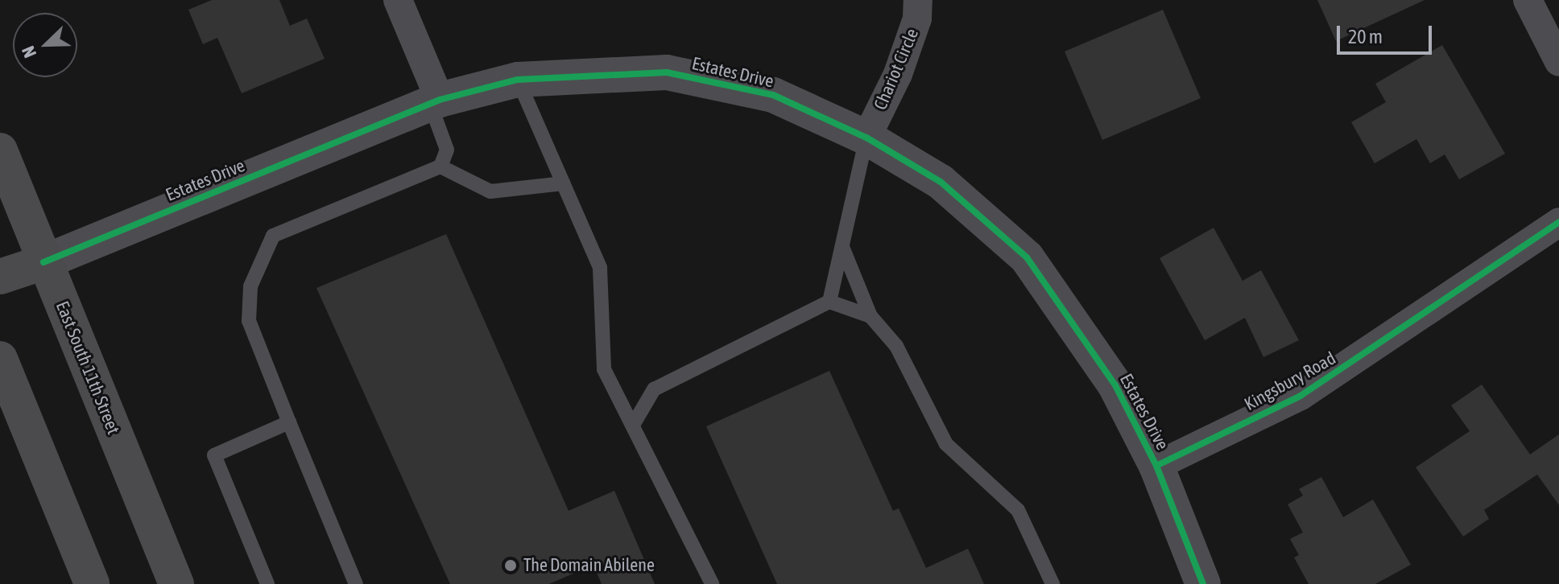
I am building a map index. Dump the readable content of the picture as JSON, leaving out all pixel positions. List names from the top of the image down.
{
  "streets": {
    "main road": ["East South 11th Street"],
    "street": ["Chariot Circle", "Estates Drive", "Kingsbury Road"]
  },
  "crossings": [
    ["Chariot Circle", "Estates Drive"],
    ["Estates Drive", "East South 11th Street"],
    ["Estates Drive", "Kingsbury Road"]
  ],
  "places": ["The Domain Abilene"],
  "scale_bar": "20 m",
  "north": "bottom left"
}
